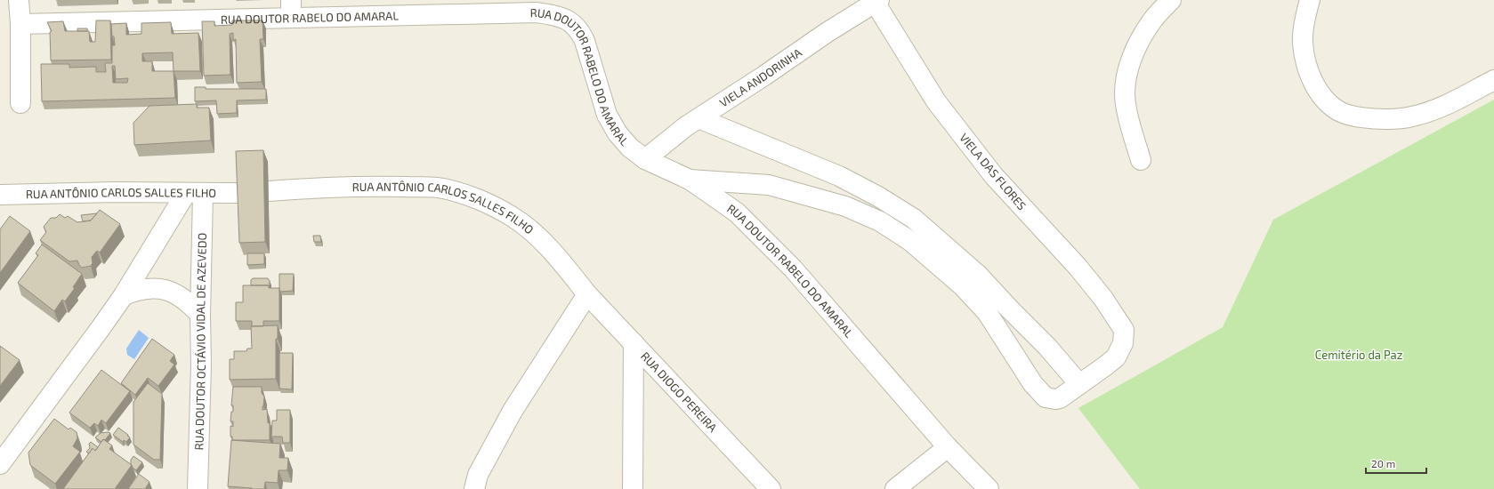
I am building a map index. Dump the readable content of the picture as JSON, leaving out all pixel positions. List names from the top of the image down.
{
  "streets": {
    "street": [
      "RUA DOUTOR RABELO DO AMARAL",
      "VIELA ANDORINHA",
      "VIELA DAS FLORES",
      "RUA ANTÔNIO CARLOS SALLES FILHO",
      "RUA DOUTOR OCTÁVIO VIDAL DE AZEVEDO",
      "RUA DIOGO PEREIRA"
    ]
  },
  "crossings": [
    ["RUA DOUTOR RABELO DO AMARAL", "VIELA ANDORINHA"],
    ["VIELA ANDORINHA", "VIELA DAS FLORES"],
    ["RUA ANTÔNIO CARLOS SALLES FILHO", "RUA DOUTOR OCTÁVIO VIDAL DE AZEVEDO"],
    ["RUA ANTÔNIO CARLOS SALLES FILHO", "RUA DIOGO PEREIRA"]
  ],
  "parks": ["Cemitério da Paz"],
  "scale_bar": "20 m"
}
